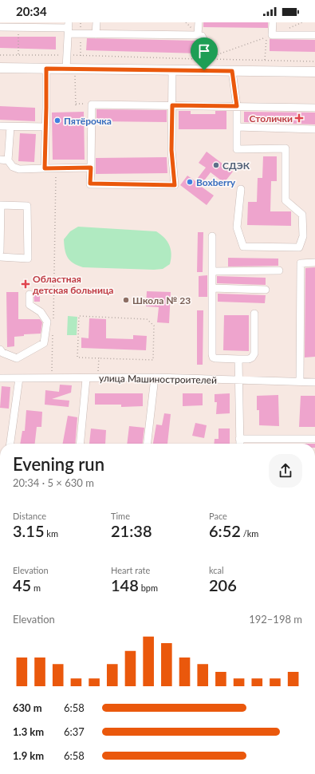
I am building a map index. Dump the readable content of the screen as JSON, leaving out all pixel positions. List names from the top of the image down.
{
  "streets": {
    "street": ["улица Машиностроителей"]
  },
  "places": {
    "health": ["Столички", "Областная детская больница"],
    "other": [
      "Пятёрочка",
      "СДЭК",
      "Boxberry",
      "Школа № 23"
    ]
  },
  "page": {
    "status": "20:34",
    "heading": ["Evening run", "20:34 · 5 × 630 m"],
    "stats": [
      ["Distance", "3.15 km"],
      ["Time", "21:38"],
      ["Pace", "6:52 /km"],
      ["Elevation", "45 m"],
      ["Heart rate", "148 bpm"],
      ["kcal", "206"]
    ],
    "chart": ["Elevation", "192–198 m"],
    "list": [
      {
        "name": "630 m",
        "note": "6:58"
      },
      {
        "name": "1.3 km",
        "note": "6:37"
      },
      {
        "name": "1.9 km",
        "note": "6:58"
      }
    ]
  }
}
